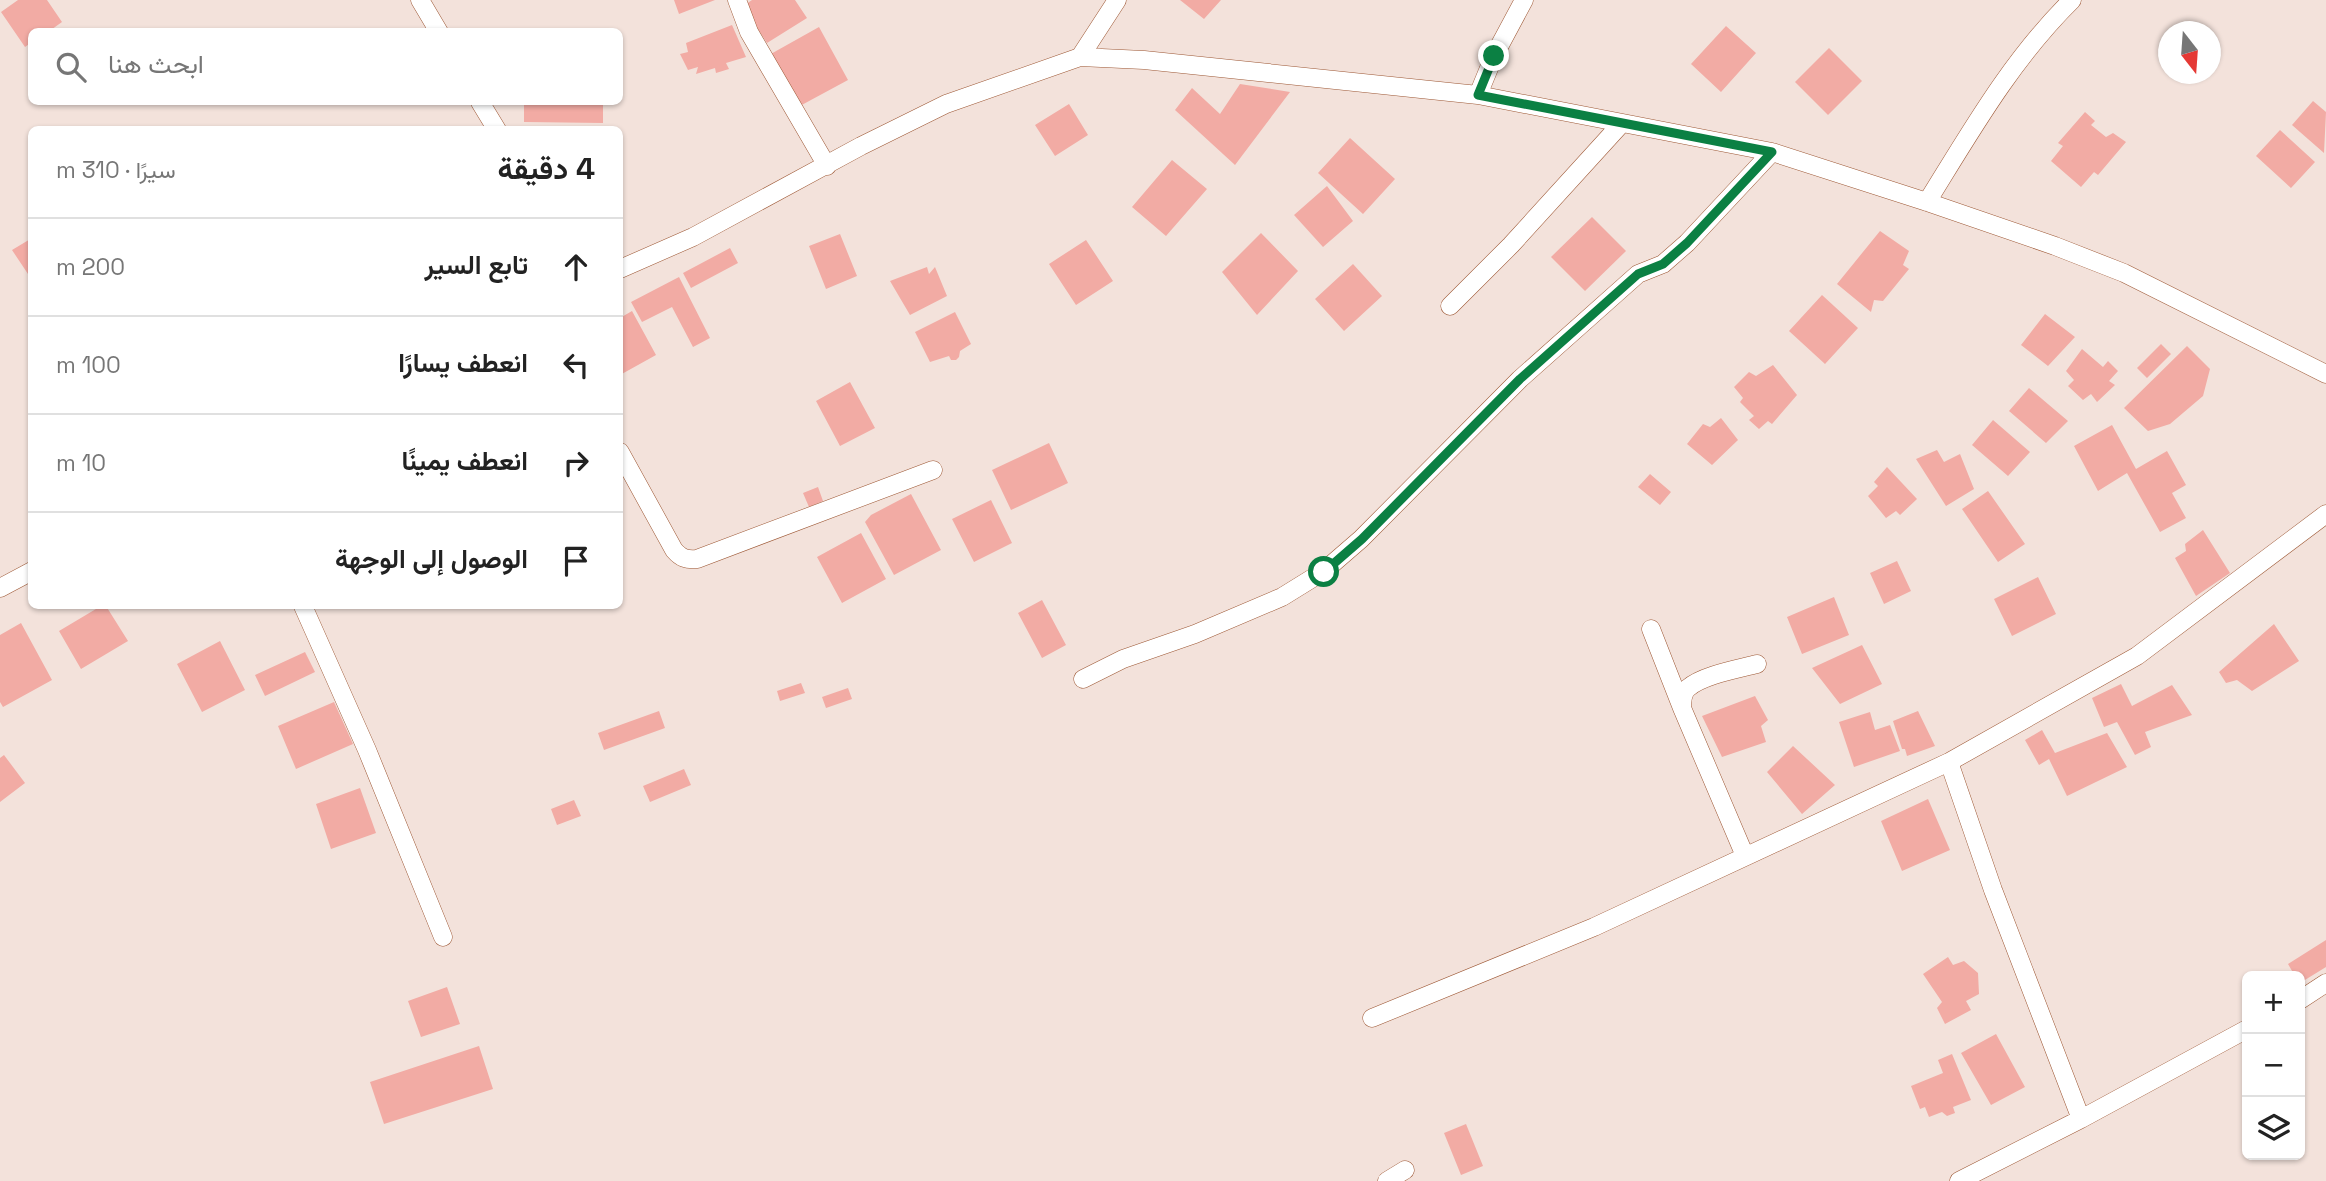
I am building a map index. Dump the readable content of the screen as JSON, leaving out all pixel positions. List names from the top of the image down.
{
  "north": "bottom",
  "page": {
    "search": "ابحث هنا",
    "heading": ["4 دقيقة", "سيرًا · 310 m"],
    "list": [
      ["تابع السير", "200 m"],
      ["انعطف يسارًا", "100 m"],
      ["انعطف يمينًا", "10 m"],
      "الوصول إلى الوجهة"
    ],
    "map_buttons": ["+", "−"]
  }
}
